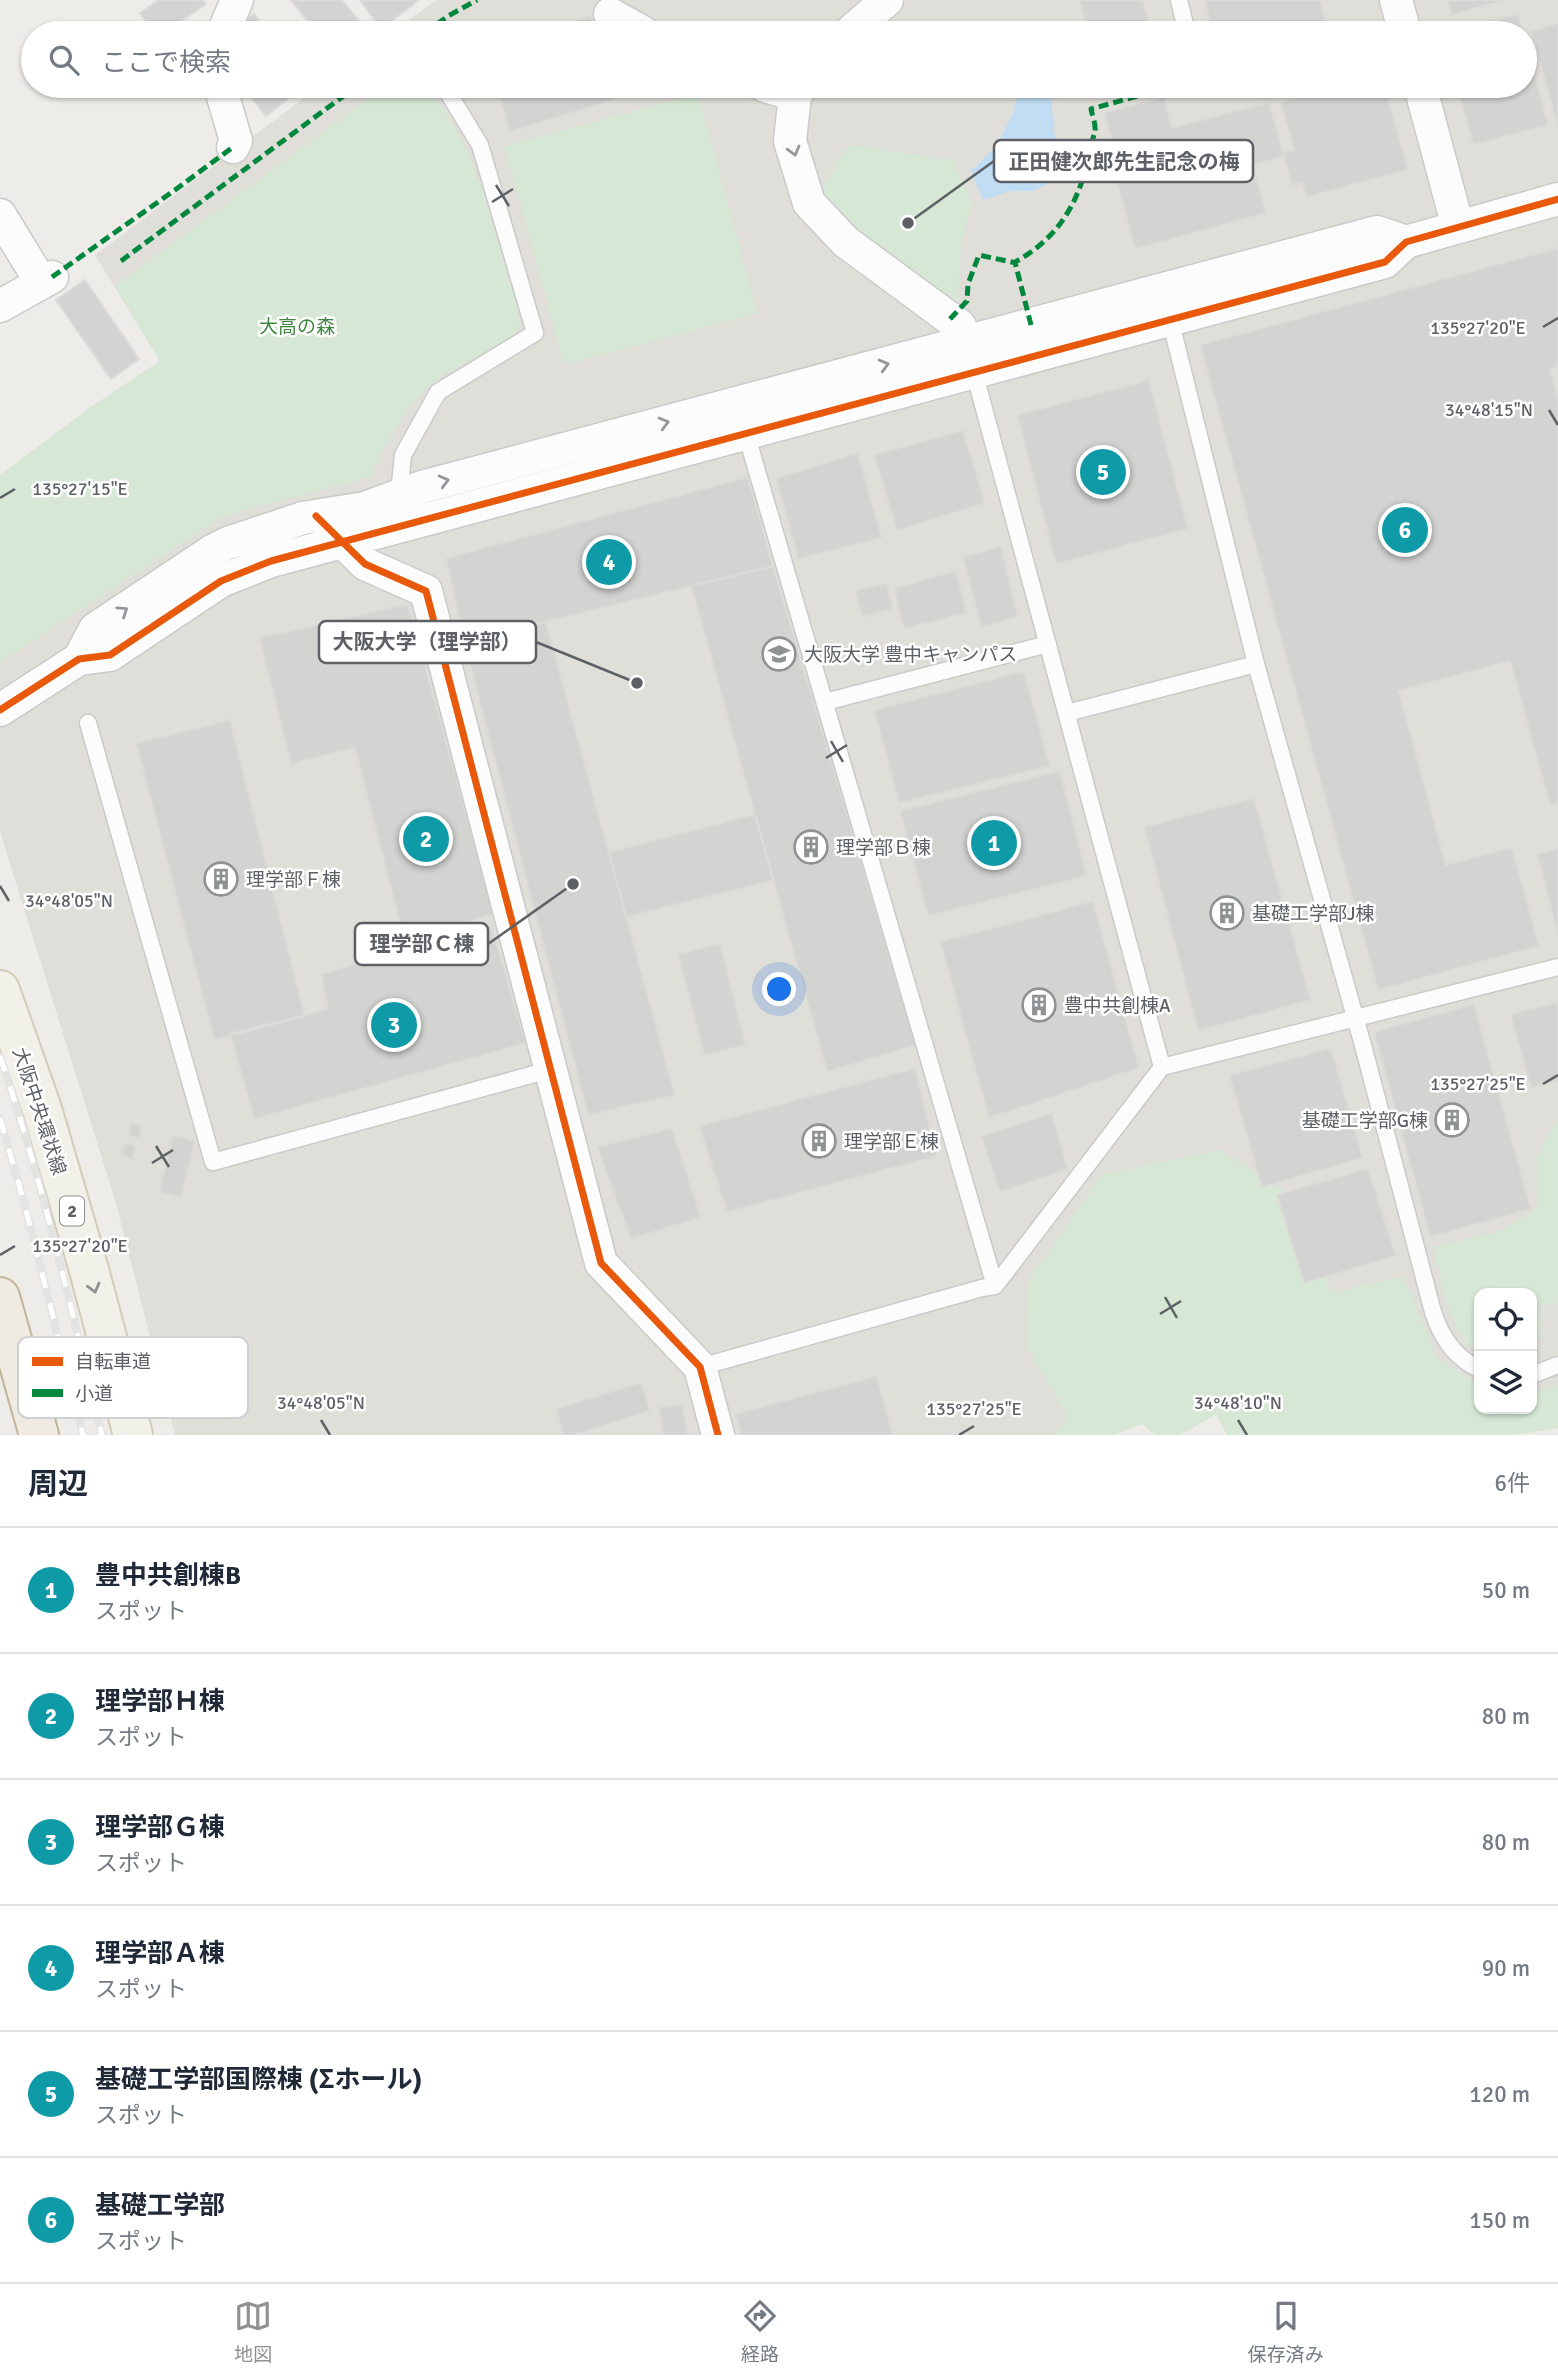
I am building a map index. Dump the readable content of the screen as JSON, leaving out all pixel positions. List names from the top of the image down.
{
  "streets": {
    "main road": ["大阪中央環状線", "2"]
  },
  "one_way": ["大阪中央環状線"],
  "parks": ["大高の森"],
  "places": {
    "other": ["正田健次郎先生記念の梅", "大阪大学（理学部）", "理学部Ｃ棟"],
    "school or university": ["大阪大学 豊中キャンパス"],
    "building": [
      "理学部Ｂ棟",
      "理学部Ｆ棟",
      "基礎工学部J棟",
      "豊中共創棟A",
      "基礎工学部G棟",
      "理学部Ｅ棟"
    ]
  },
  "legend": ["自転車道", "小道"],
  "page": {
    "search": "ここで検索",
    "pins": [
      "5",
      "6",
      "4",
      "2",
      "1",
      "3"
    ],
    "heading": ["周辺", "6件"],
    "list": [
      {
        "mark": "1",
        "name": "豊中共創棟B",
        "note": "スポット",
        "value": "50 m"
      },
      {
        "mark": "2",
        "name": "理学部Ｈ棟",
        "note": "スポット",
        "value": "80 m"
      },
      {
        "mark": "3",
        "name": "理学部Ｇ棟",
        "note": "スポット",
        "value": "80 m"
      },
      {
        "mark": "4",
        "name": "理学部Ａ棟",
        "note": "スポット",
        "value": "90 m"
      },
      {
        "mark": "5",
        "name": "基礎工学部国際棟 (Σホール)",
        "note": "スポット",
        "value": "120 m"
      },
      {
        "mark": "6",
        "name": "基礎工学部",
        "note": "スポット",
        "value": "150 m"
      }
    ],
    "nav": ["地図", "経路", "保存済み"]
  },
  "coordinates": [
    "135°27'20\"E",
    "34°48'15\"N",
    "135°27'15\"E",
    "34°48'05\"N",
    "135°27'25\"E",
    "34°48'10\"N"
  ]
}
